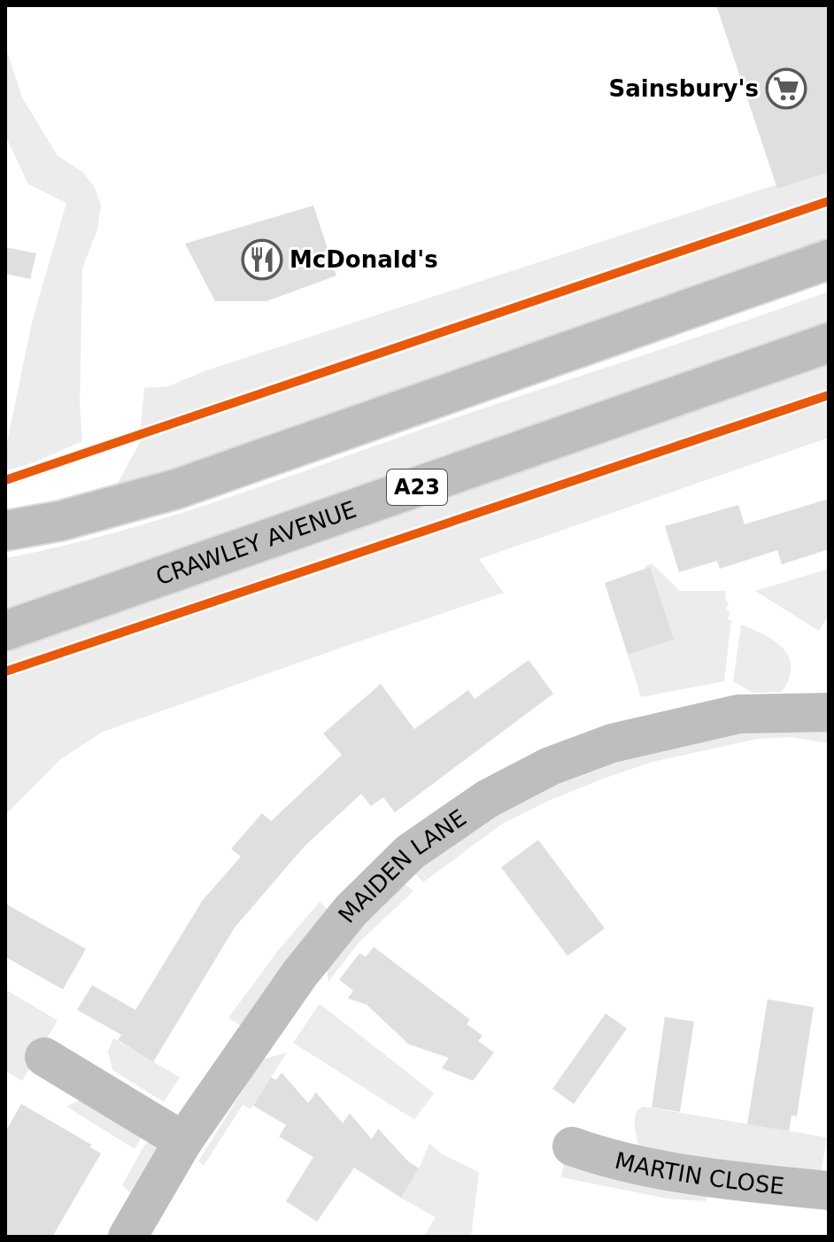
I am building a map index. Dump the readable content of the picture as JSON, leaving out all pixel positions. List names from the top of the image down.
{
  "streets": {
    "main road": [
      "A23",
      "CRAWLEY AVENUE",
      "MAIDEN LANE",
      "MARTIN CLOSE"
    ]
  },
  "places": {
    "supermarket": ["Sainsbury's"],
    "restaurant": ["McDonald's"]
  }
}
